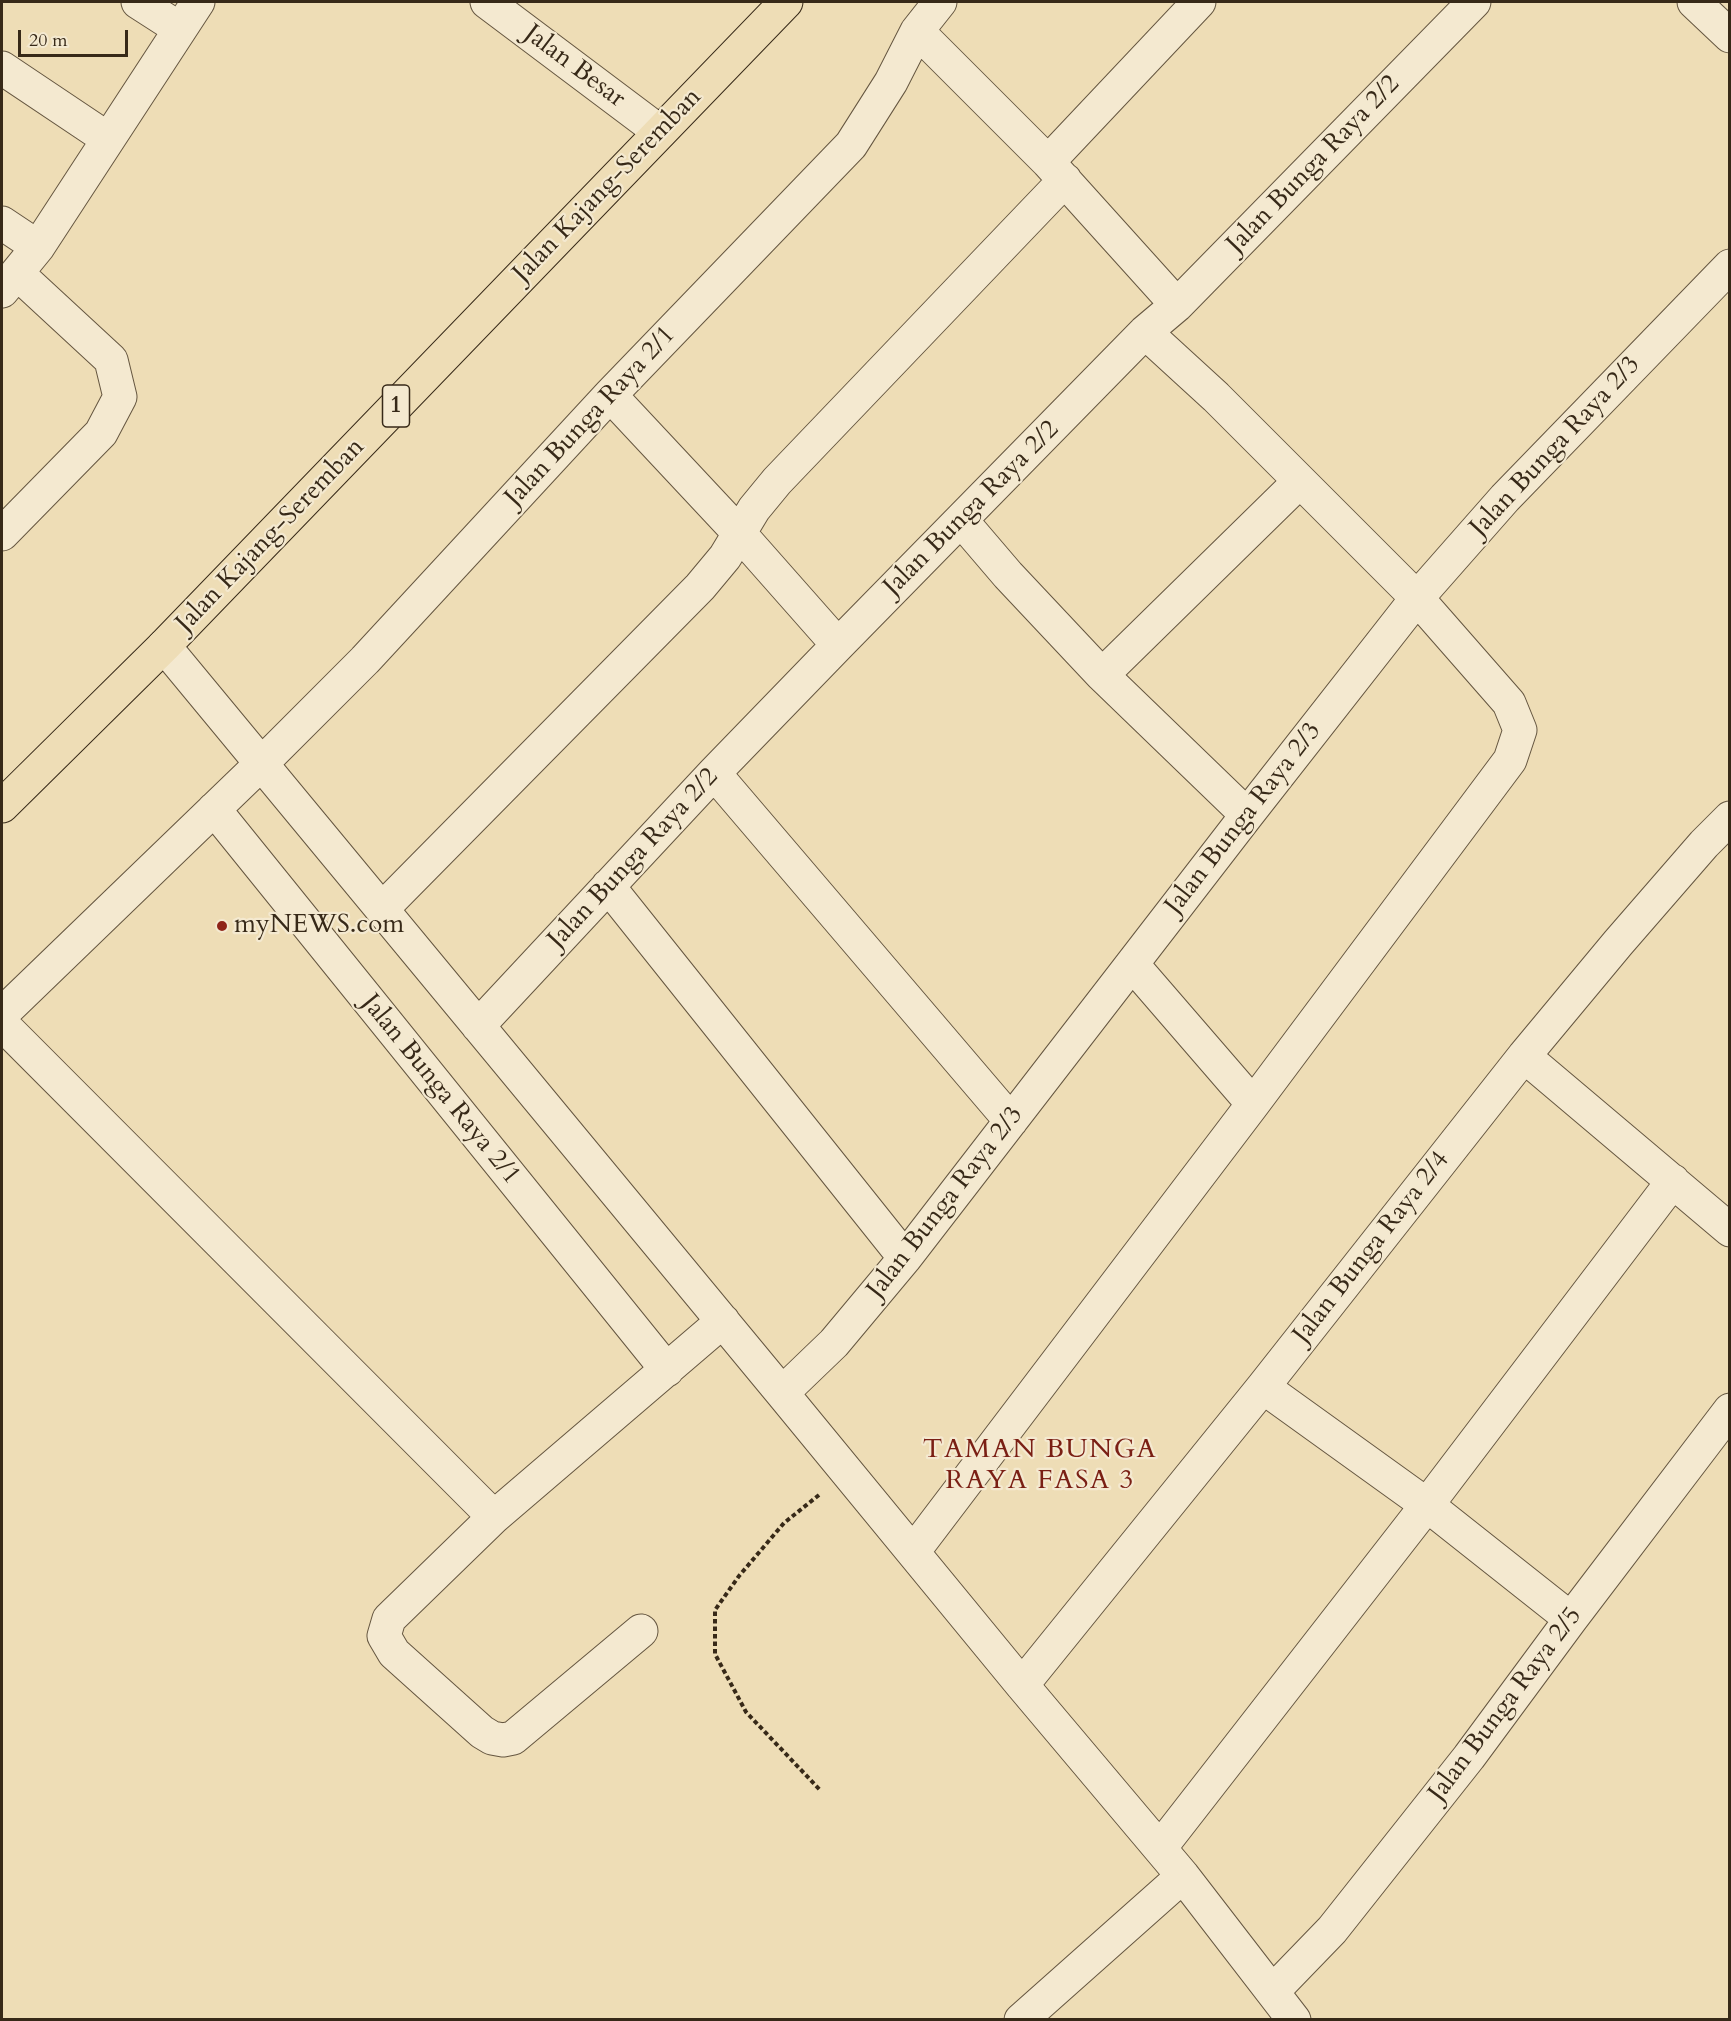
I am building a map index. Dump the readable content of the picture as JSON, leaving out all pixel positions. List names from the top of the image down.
{
  "streets": {
    "main road": ["Jalan Kajang-Seremban", "1"],
    "street": [
      "Jalan Besar",
      "Jalan Bunga Raya 2/2",
      "Jalan Bunga Raya 2/1",
      "Jalan Bunga Raya 2/3",
      "Jalan Bunga Raya 2/4",
      "Jalan Bunga Raya 2/5"
    ]
  },
  "crossings": [
    ["Jalan Besar", "Jalan Kajang-Seremban"]
  ],
  "districts": ["TAMAN BUNGA RAYA FASA 3"],
  "places": ["myNEWS.com"],
  "scale_bar": "20 m"
}
